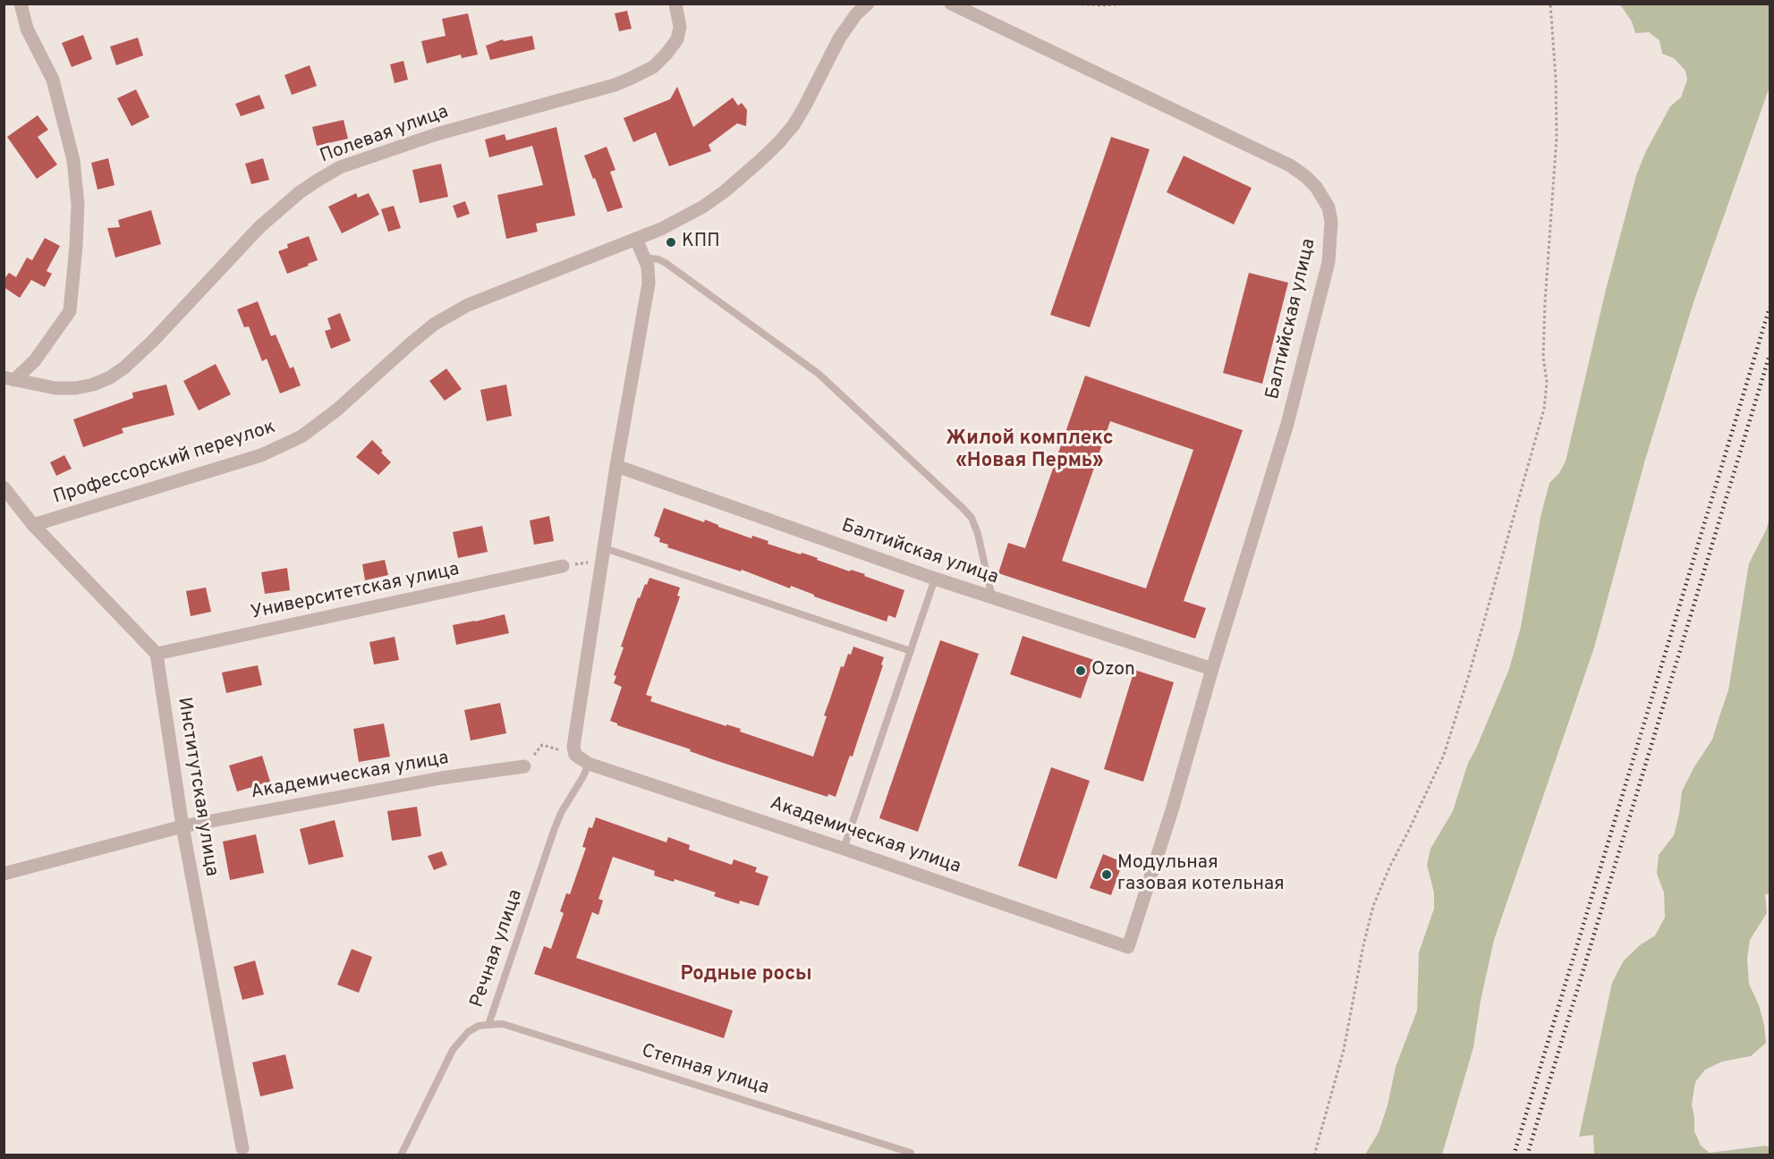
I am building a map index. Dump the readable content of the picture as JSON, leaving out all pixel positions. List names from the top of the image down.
{
  "streets": {
    "street": [
      "Полевая улица",
      "Балтийская улица",
      "Профессорский переулок",
      "Университетская улица",
      "Академическая улица",
      "Институтская улица"
    ],
    "lane": ["Речная улица", "Степная улица"]
  },
  "crossings": [
    ["Балтийская улица", "Академическая улица"],
    ["Университетская улица", "Институтская улица"],
    ["Академическая улица", "Институтская улица"],
    ["Академическая улица", "Речная улица"],
    ["Речная улица", "Степная улица"]
  ],
  "districts": ["Жилой комплекс «Новая Пермь»", "Родные росы"],
  "places": ["КПП", "Ozon", "Модульная газовая котельная"]
}
